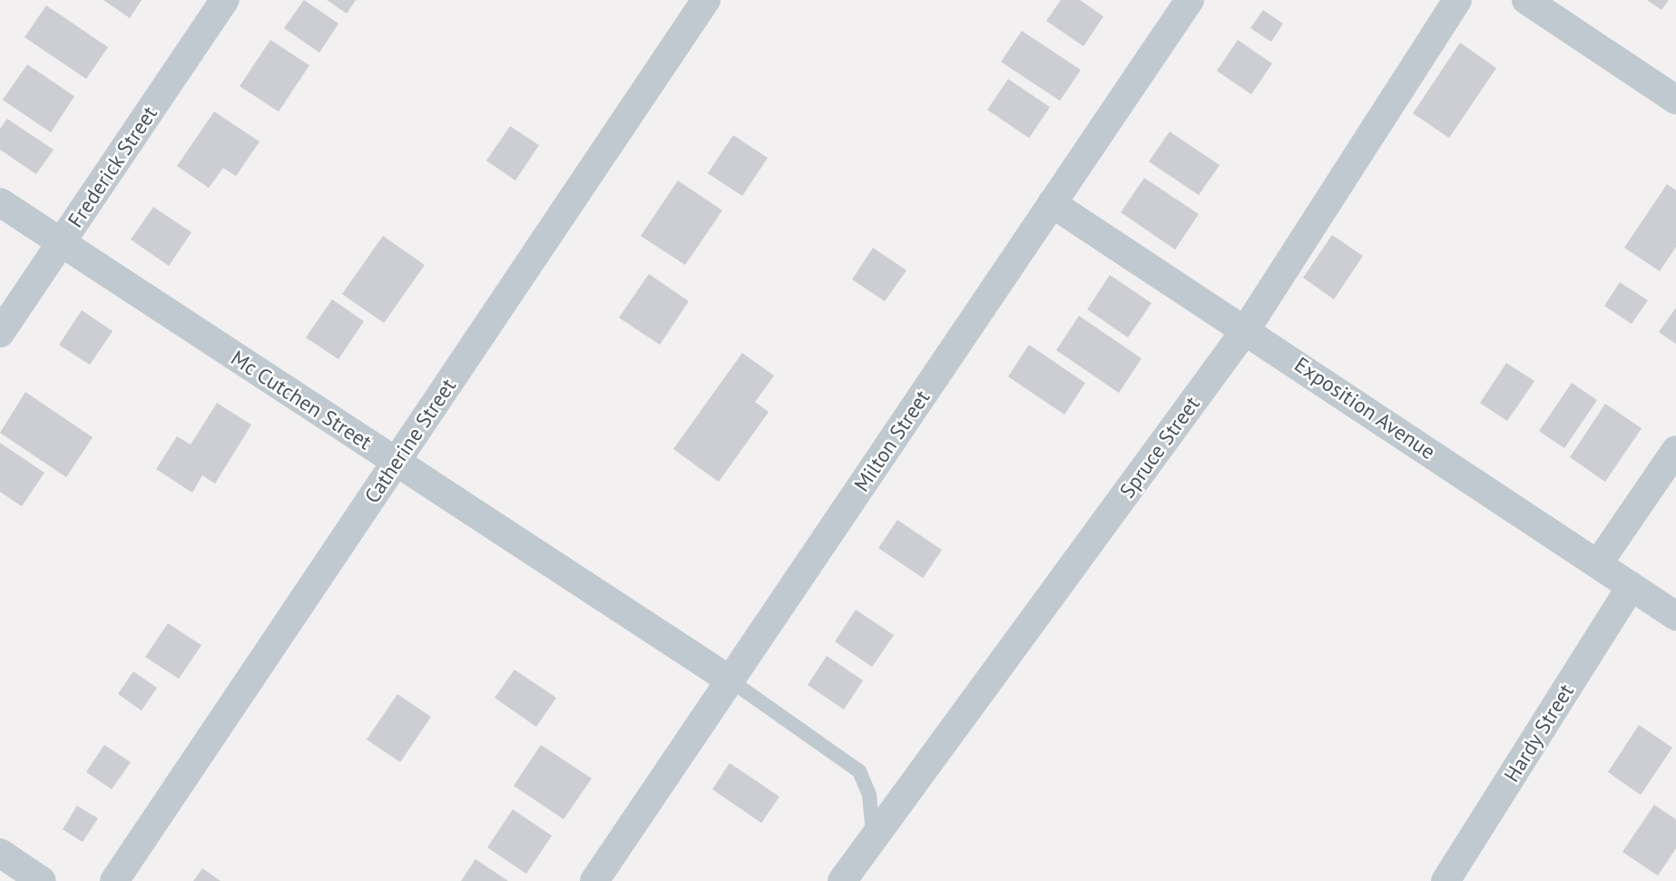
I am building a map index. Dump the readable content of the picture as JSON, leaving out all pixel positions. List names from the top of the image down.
{
  "streets": {
    "street": [
      "Frederick Street",
      "Mc Cutchen Street",
      "Exposition Avenue",
      "Catherine Street",
      "Milton Street",
      "Spruce Street",
      "Hardy Street"
    ]
  },
  "crossings": [
    ["Frederick Street", "Mc Cutchen Street"],
    ["Mc Cutchen Street", "Catherine Street"],
    ["Mc Cutchen Street", "Milton Street"],
    ["Exposition Avenue", "Milton Street"],
    ["Exposition Avenue", "Spruce Street"],
    ["Exposition Avenue", "Hardy Street"]
  ]
}
